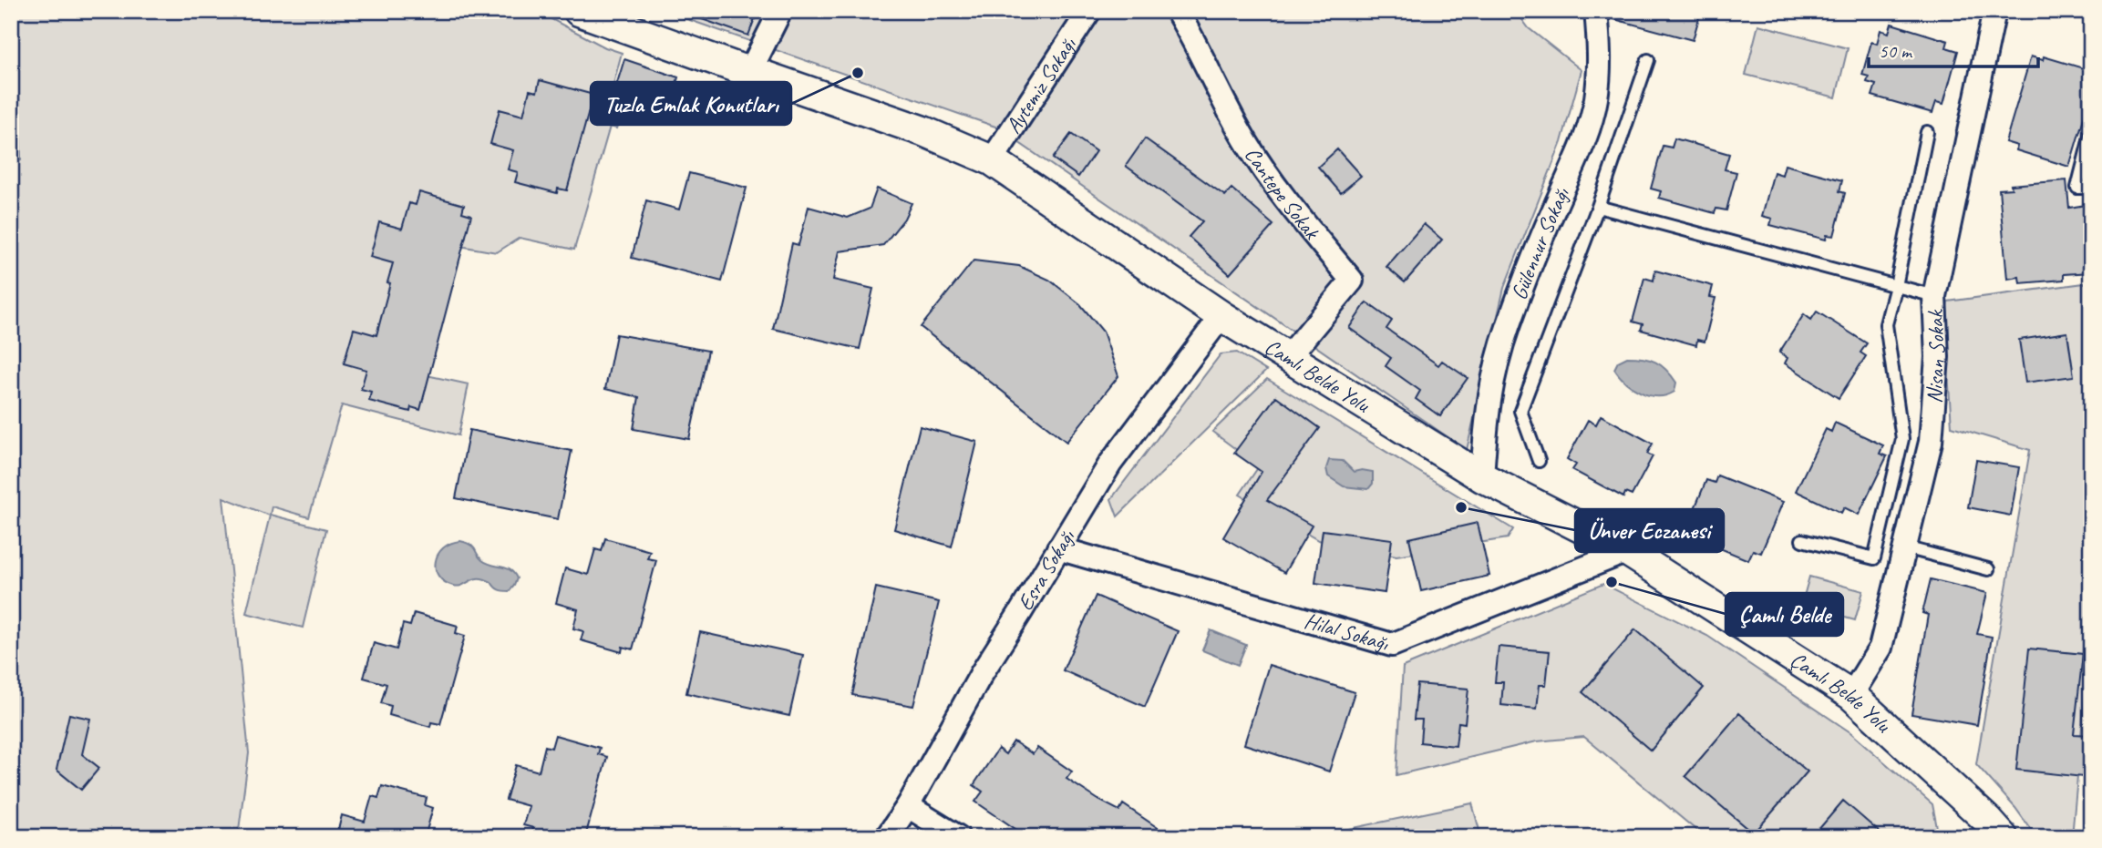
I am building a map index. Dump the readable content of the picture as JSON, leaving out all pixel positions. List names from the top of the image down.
{
  "streets": {
    "street": [
      "Aytemiz Sokağı",
      "Cantepe Sokak",
      "Gülennur Sokağı",
      "Nisan Sokak",
      "Çamlı Belde Yolu",
      "Esra Sokağı",
      "Hilal Sokağı"
    ]
  },
  "crossings": [
    ["Aytemiz Sokağı", "Çamlı Belde Yolu"],
    ["Cantepe Sokak", "Çamlı Belde Yolu"],
    ["Gülennur Sokağı", "Çamlı Belde Yolu"],
    ["Nisan Sokak", "Çamlı Belde Yolu"],
    ["Çamlı Belde Yolu", "Esra Sokağı"],
    ["Çamlı Belde Yolu", "Hilal Sokağı"],
    ["Esra Sokağı", "Hilal Sokağı"]
  ],
  "places": ["Tuzla Emlak Konutları", "Ünver Eczanesi", "Çamlı Belde"],
  "scale_bar": "50 m"
}
